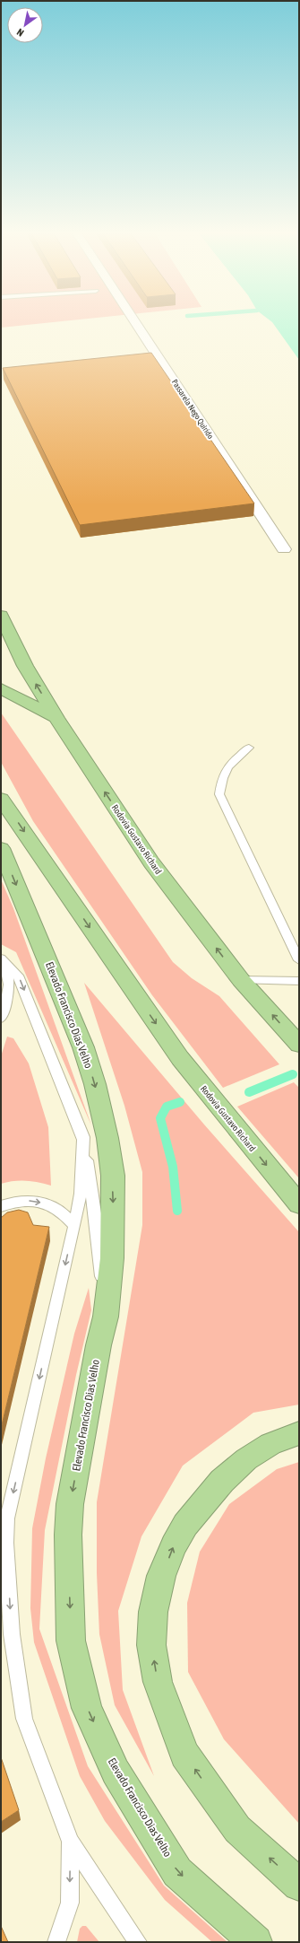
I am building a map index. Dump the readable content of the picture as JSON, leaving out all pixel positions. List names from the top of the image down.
{
  "streets": {
    "highway": ["Rodovia Gustavo Richard", "Elevado Francisco Dias Velho"],
    "street": ["Passarela Nego Quirido"]
  },
  "one_way": ["Elevado Francisco Dias Velho"],
  "north": "bottom left"
}
